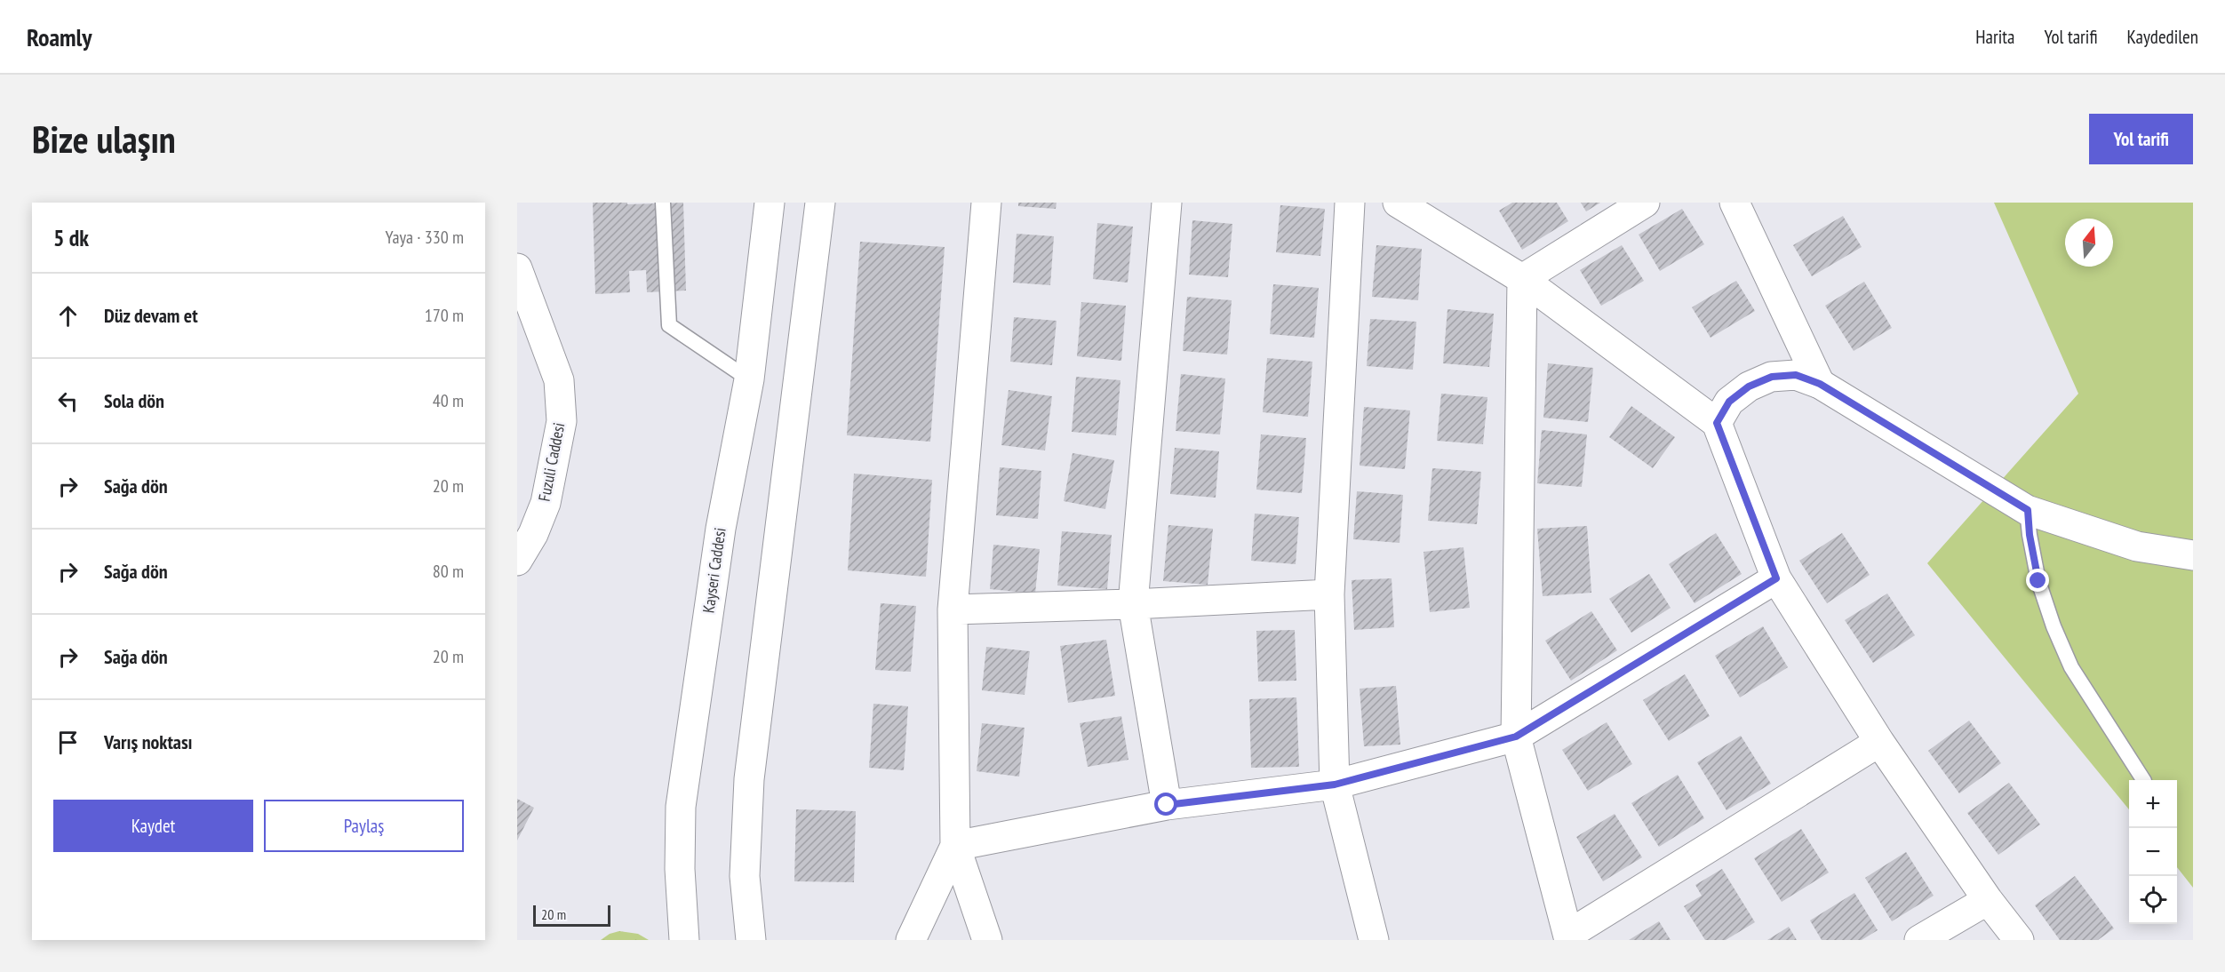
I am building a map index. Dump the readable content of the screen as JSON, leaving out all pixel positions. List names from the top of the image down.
{
  "streets": {
    "street": ["Fuzuli Caddesi", "Kayseri Caddesi"]
  },
  "scale_bar": "20 m",
  "north": "top",
  "page": {
    "header": "Roamly",
    "nav": ["Harita", "Yol tarifi", "Kaydedilen"],
    "buttons": [
      "Yol tarifi",
      ["Kaydet", "Paylaş"]
    ],
    "title": "Bize ulaşın",
    "heading": ["5 dk", "Yaya · 330 m"],
    "list": [
      ["Düz devam et", "170 m"],
      ["Sola dön", "40 m"],
      ["Sağa dön", "20 m"],
      ["Sağa dön", "80 m"],
      ["Sağa dön", "20 m"],
      "Varış noktası"
    ],
    "map_buttons": ["+", "−"],
    "scale": "20 m"
  }
}
